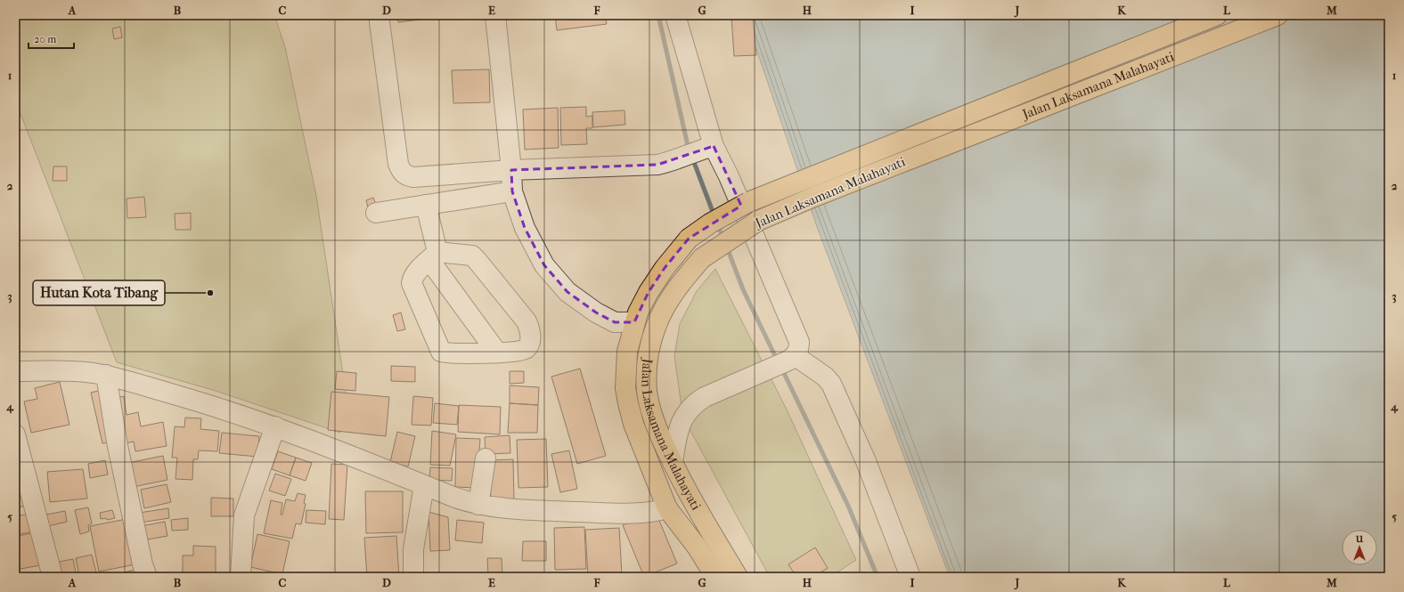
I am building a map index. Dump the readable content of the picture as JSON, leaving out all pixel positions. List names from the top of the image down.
{
  "streets": {
    "highway": ["Jalan Laksamana Malahayati"]
  },
  "places": ["Hutan Kota Tibang"],
  "scale_bar": "20 m",
  "north": "top",
  "grid": {
    "columns": [
      "A",
      "B",
      "C",
      "D",
      "E",
      "F",
      "G",
      "H",
      "I",
      "J",
      "K",
      "L",
      "M"
    ],
    "rows": [
      "1",
      "2",
      "3",
      "4",
      "5"
    ]
  }
}
